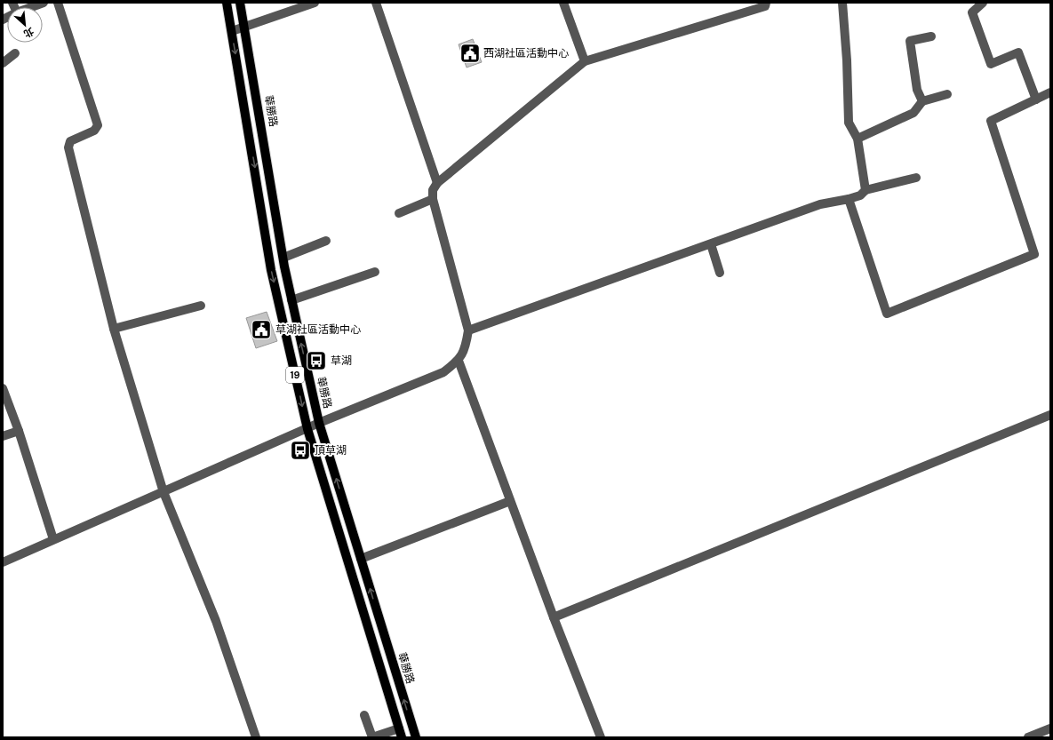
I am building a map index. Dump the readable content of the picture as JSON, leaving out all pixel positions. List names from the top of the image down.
{
  "streets": {
    "main road": ["華勝路", "19"]
  },
  "places": {
    "public building": ["西湖社區活動中心", "草湖社區活動中心"],
    "bus stop": ["草湖", "頂草湖"]
  },
  "north": "bottom right"
}
